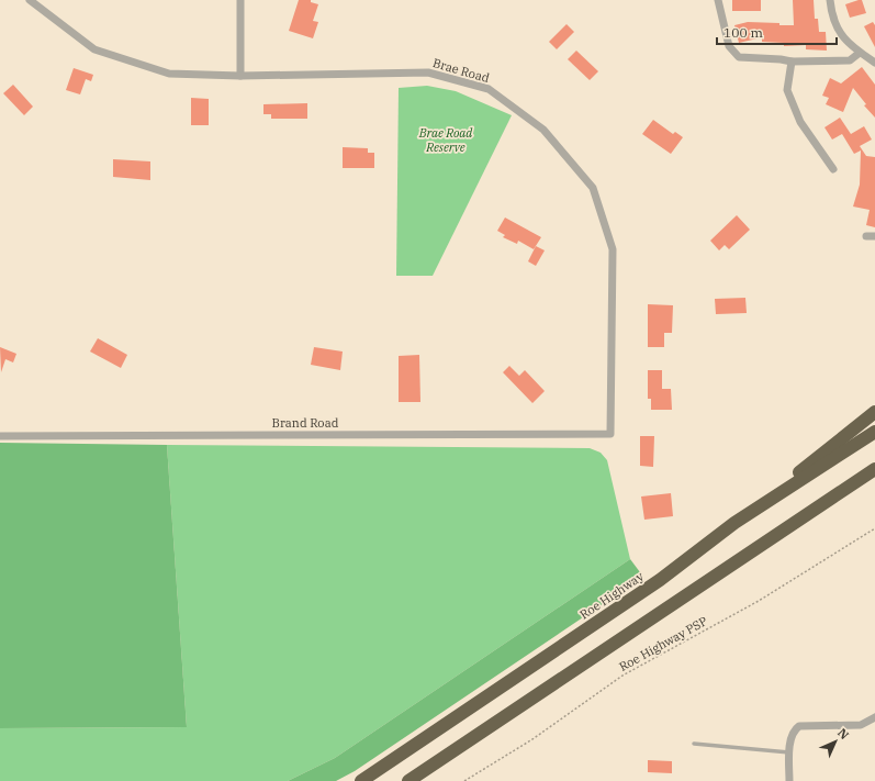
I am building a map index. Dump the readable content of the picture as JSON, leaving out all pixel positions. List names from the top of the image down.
{
  "streets": {
    "highway": ["Roe Highway"],
    "street": ["Brae Road", "Brand Road"],
    "path": ["Roe Highway PSP"]
  },
  "crossings": [
    ["Brae Road", "Brand Road"]
  ],
  "parks": ["Brae Road Reserve"],
  "scale_bar": "100 m",
  "north": "top right"
}
